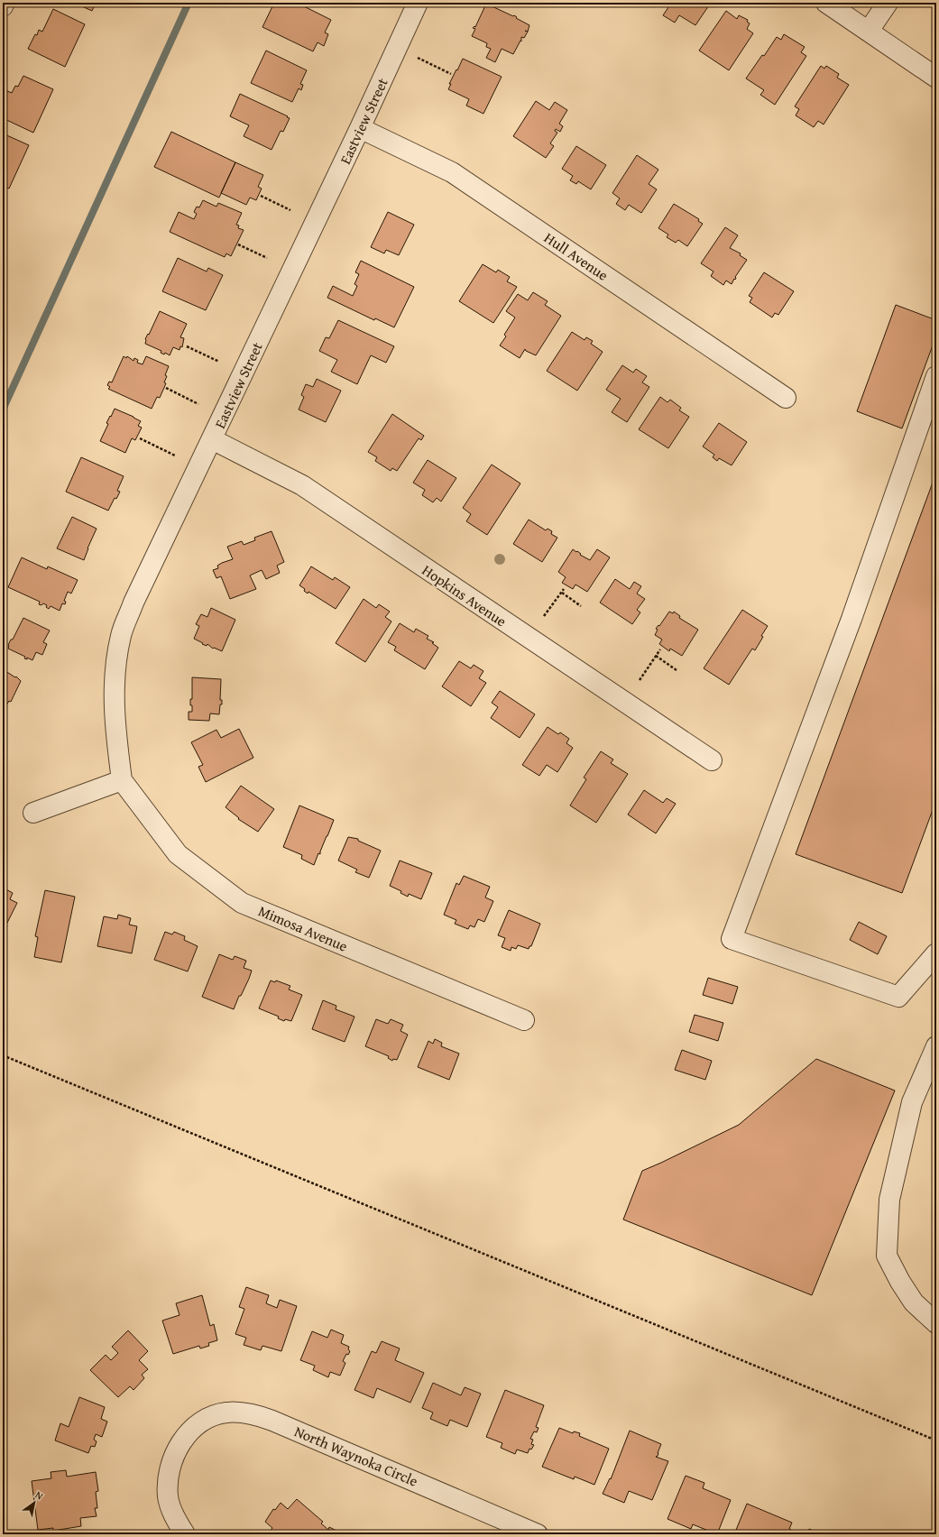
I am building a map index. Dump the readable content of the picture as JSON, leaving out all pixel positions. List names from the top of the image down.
{
  "streets": {
    "street": [
      "Eastview Street",
      "Hull Avenue",
      "Hopkins Avenue",
      "Mimosa Avenue",
      "North Waynoka Circle"
    ]
  },
  "crossings": [
    ["Eastview Street", "Hull Avenue"],
    ["Eastview Street", "Hopkins Avenue"],
    ["Eastview Street", "Mimosa Avenue"]
  ],
  "north": "top right"
}
